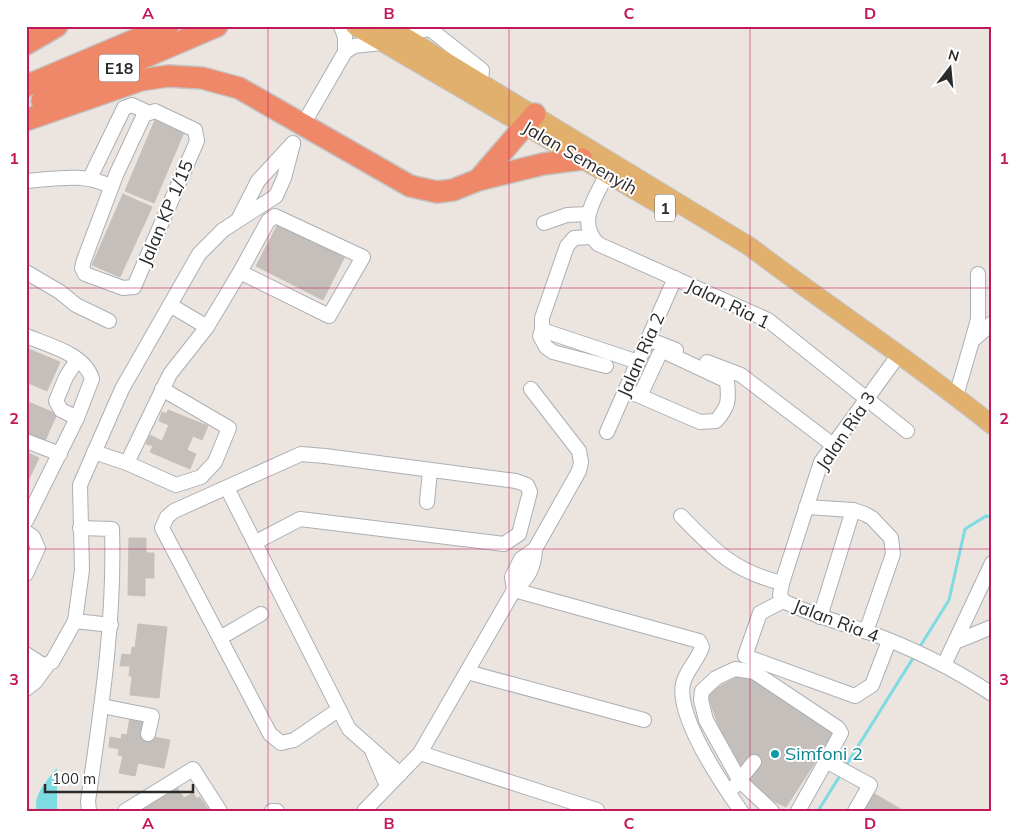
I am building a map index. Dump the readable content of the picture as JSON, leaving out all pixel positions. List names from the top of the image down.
{
  "streets": {
    "highway": ["E18"],
    "main road": ["Jalan Semenyih", "1"],
    "street": [
      "Jalan KP 1/15",
      "Jalan Ria 1",
      "Jalan Ria 2",
      "Jalan Ria 3",
      "Jalan Ria 4"
    ]
  },
  "crossings": [
    ["Jalan Semenyih", "Jalan Ria 3"],
    ["Jalan Ria 1", "Jalan Ria 2"],
    ["Jalan Ria 1", "Jalan Ria 3"],
    ["Jalan Ria 3", "Jalan Ria 4"]
  ],
  "places": ["Simfoni 2"],
  "scale_bar": "100 m",
  "north": "top",
  "grid": {
    "columns": [
      "A",
      "B",
      "C",
      "D"
    ],
    "rows": ["1", "2", "3"]
  }
}
